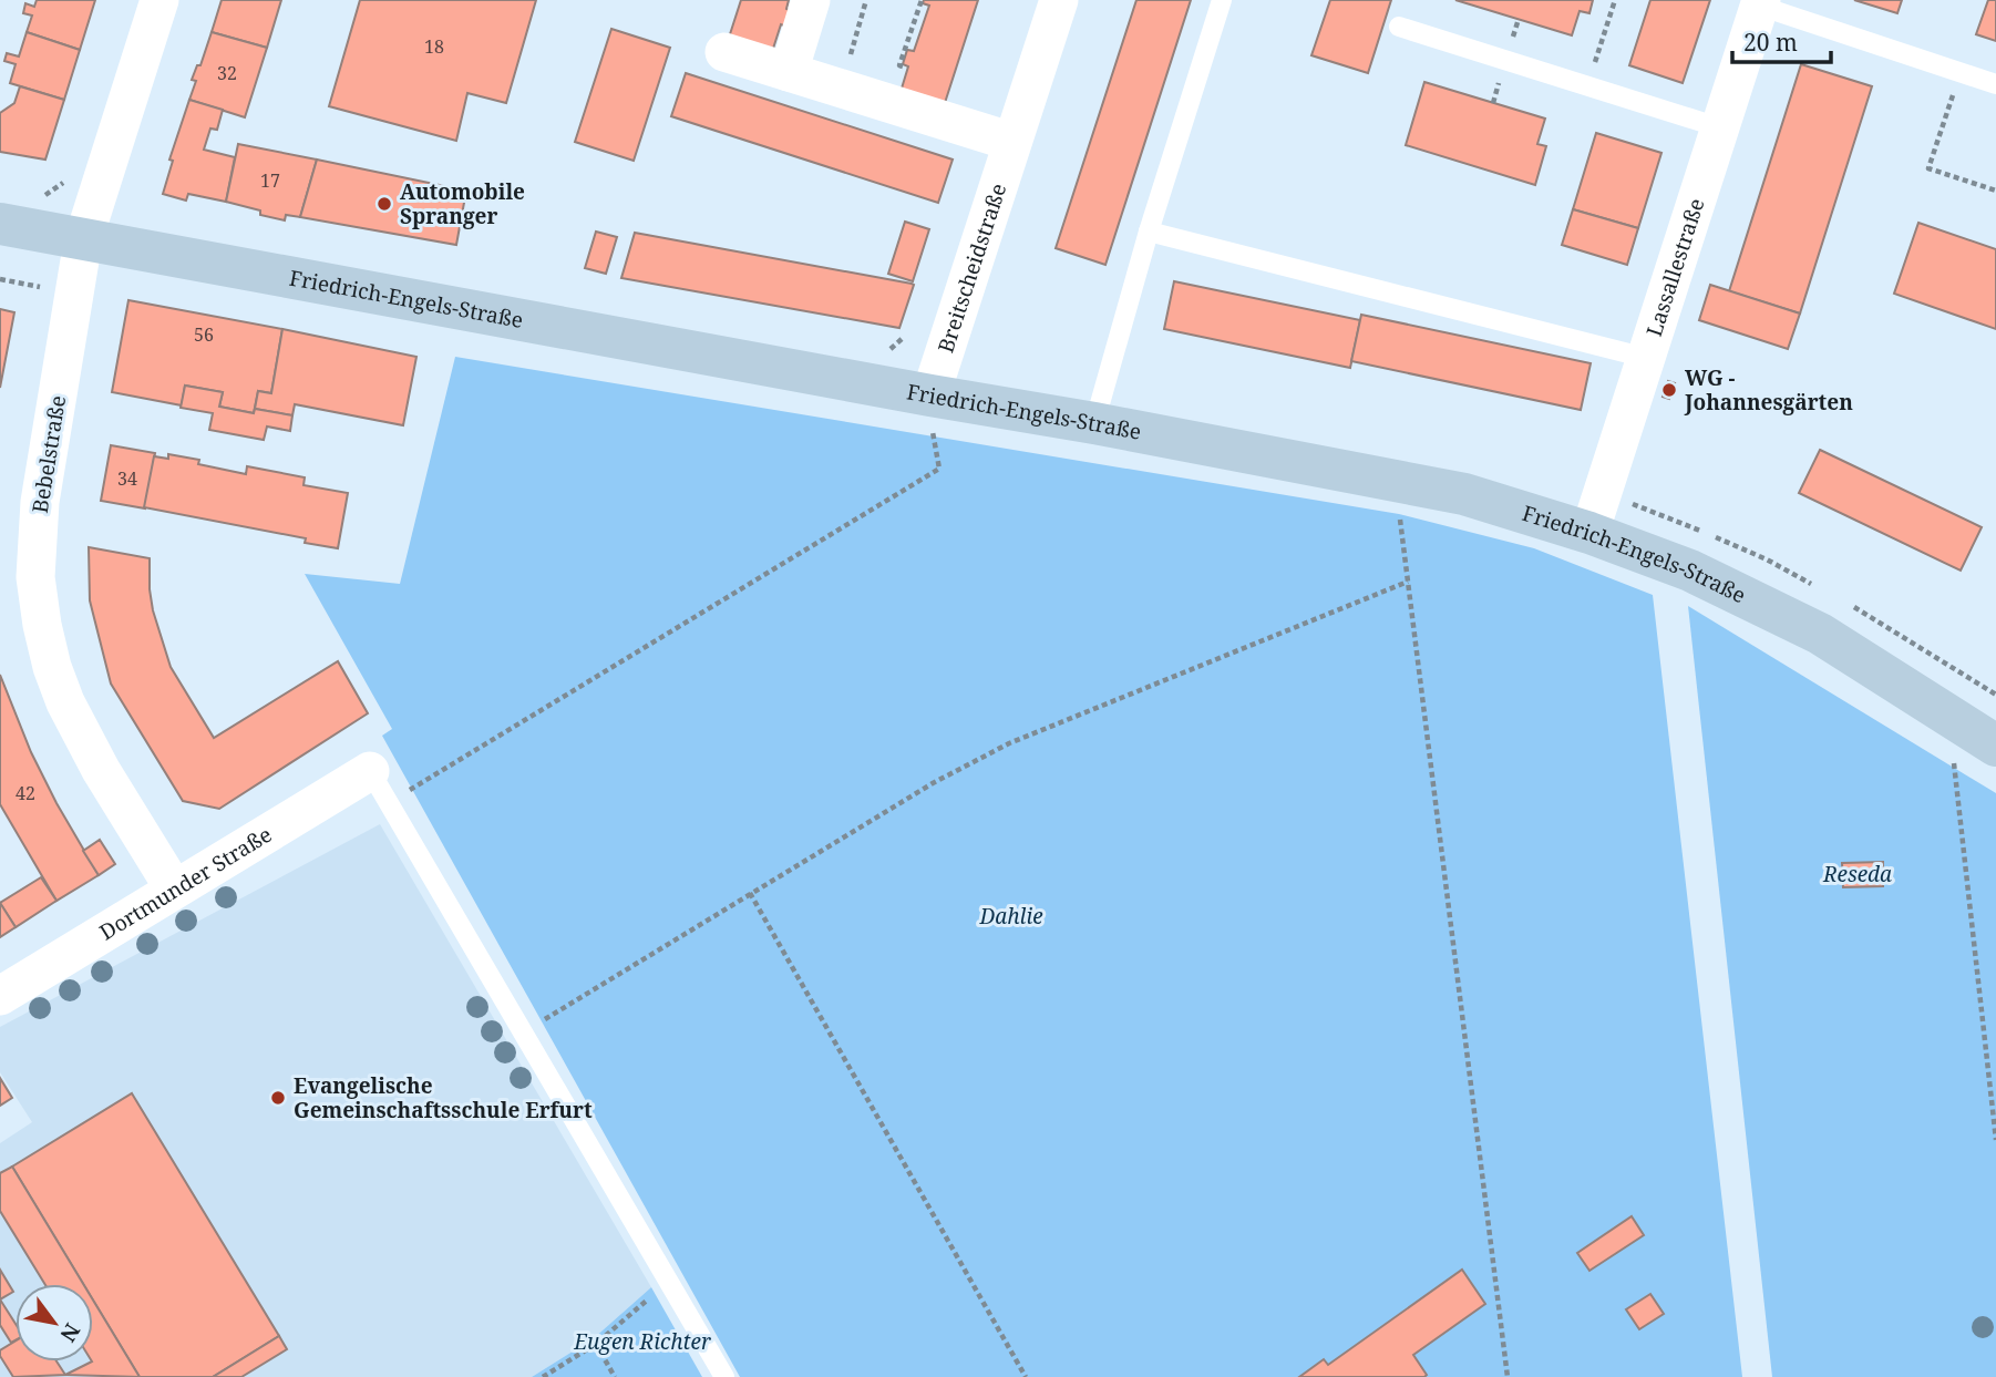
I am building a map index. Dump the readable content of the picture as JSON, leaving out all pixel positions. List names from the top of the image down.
{
  "streets": {
    "street": [
      "Lassallestraße",
      "Breitscheidstraße",
      "Friedrich-Engels-Straße",
      "Bebelstraße",
      "Dortmunder Straße"
    ]
  },
  "crossings": [
    ["Lassallestraße", "Friedrich-Engels-Straße"],
    ["Breitscheidstraße", "Friedrich-Engels-Straße"],
    ["Friedrich-Engels-Straße", "Bebelstraße"],
    ["Bebelstraße", "Dortmunder Straße"]
  ],
  "parks": ["Reseda", "Dahlie", "Eugen Richter"],
  "places": ["Automobile Spranger", "WG - Johannesgärten", "Evangelische Gemeinschaftsschule Erfurt"],
  "house_numbers": [
    "18",
    "32",
    "17",
    "56",
    "34",
    "42"
  ],
  "scale_bar": "20 m",
  "north": "bottom right"
}
